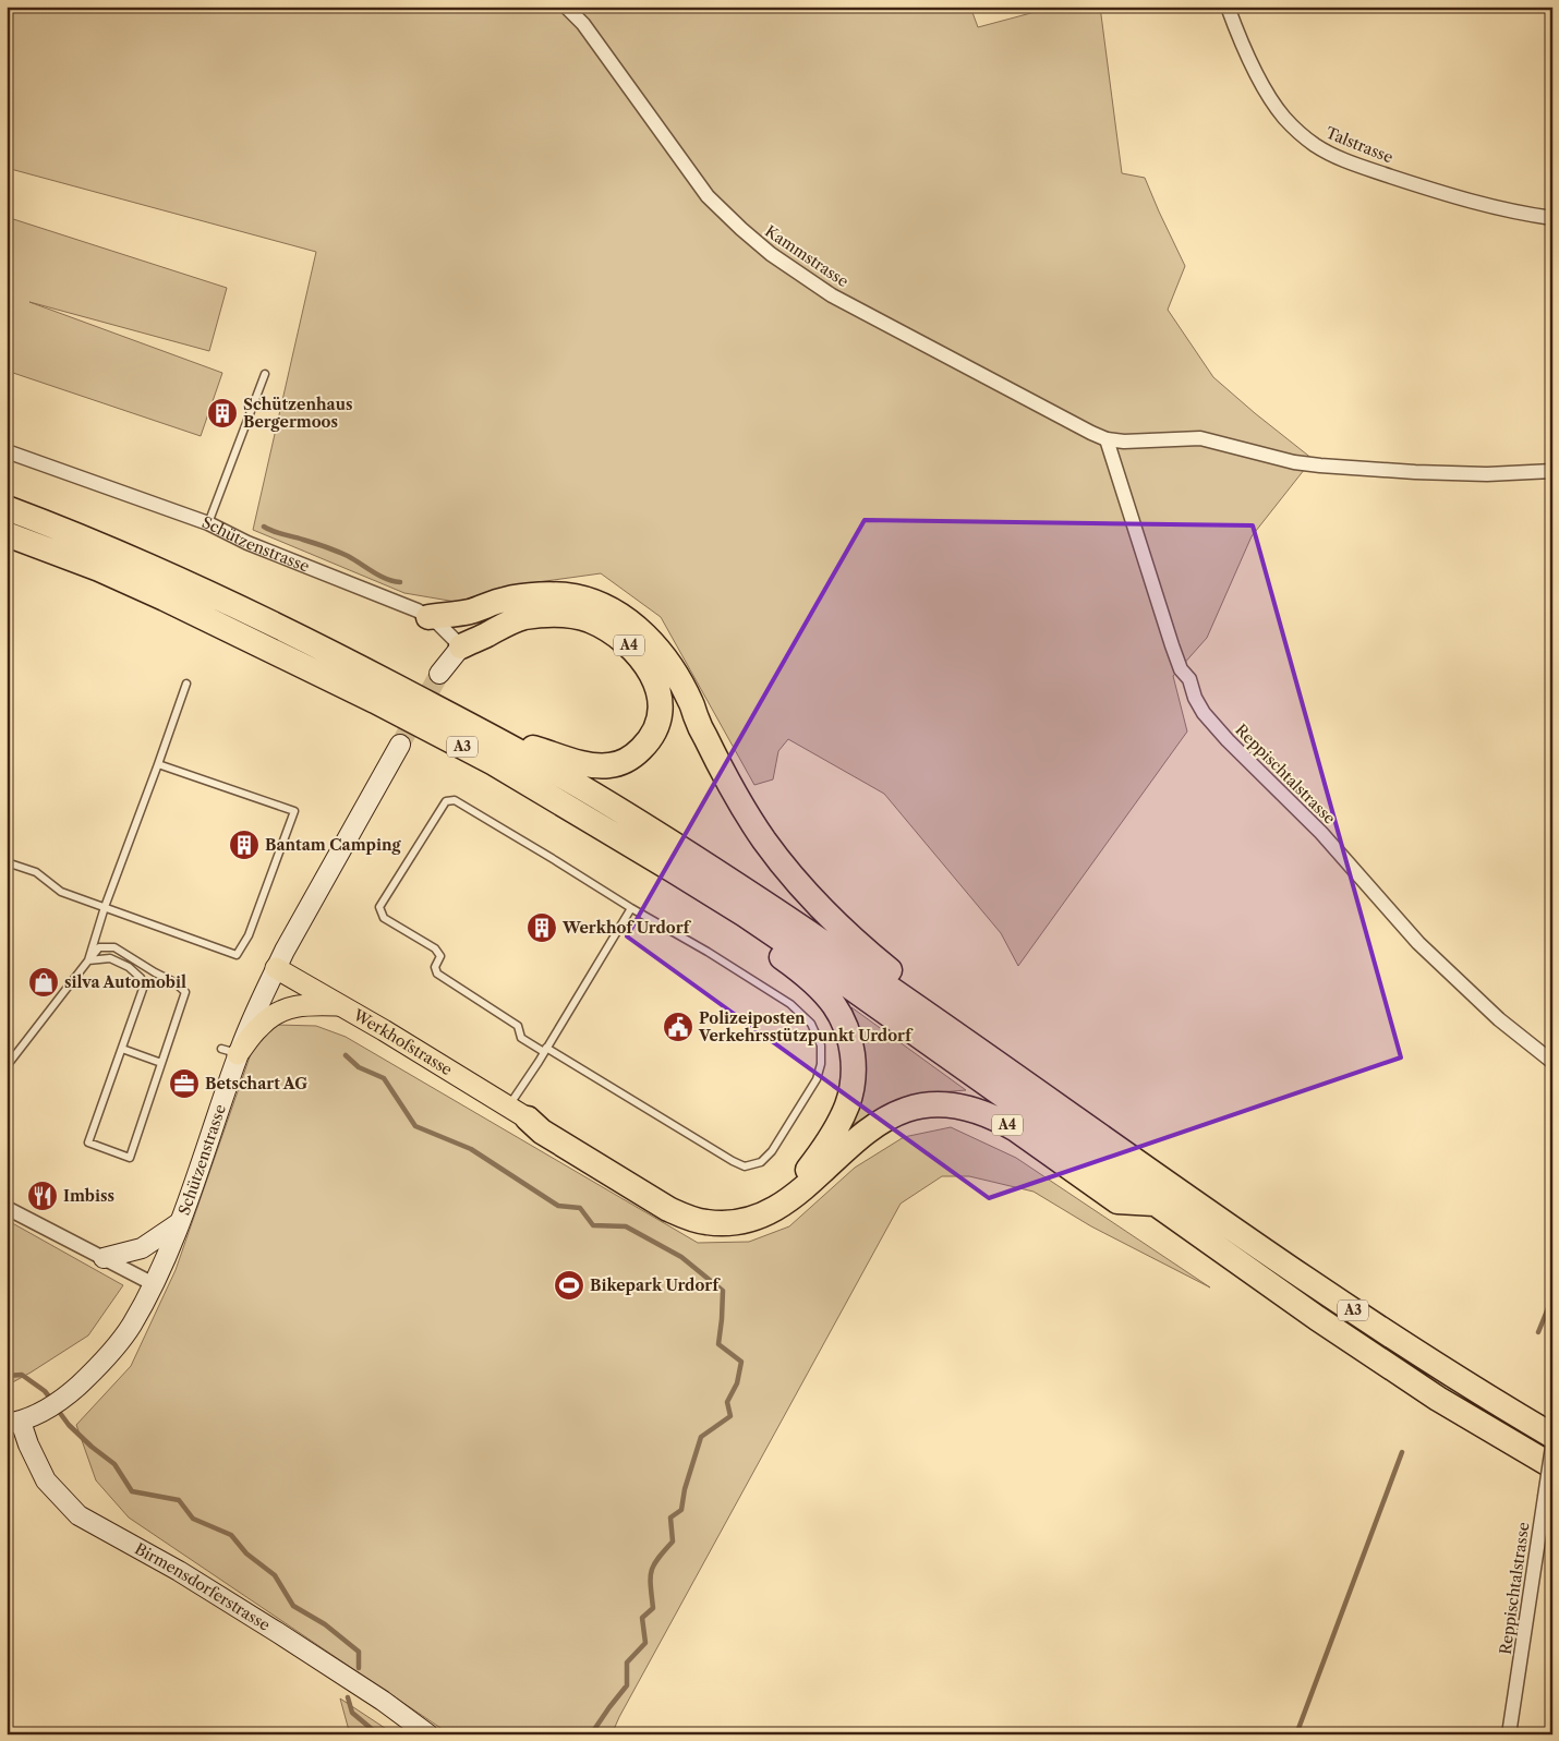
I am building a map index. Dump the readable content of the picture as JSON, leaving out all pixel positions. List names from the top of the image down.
{
  "streets": {
    "highway": ["A4", "A3"],
    "main road": ["Schützenstrasse", "Werkhofstrasse", "Birmensdorferstrasse"],
    "street": ["Talstrasse", "Kammstrasse", "Reppischtalstrasse"]
  },
  "crossings": [
    ["Kammstrasse", "Reppischtalstrasse"],
    ["Schützenstrasse", "A4"],
    ["Schützenstrasse", "Werkhofstrasse"],
    ["Schützenstrasse", "Birmensdorferstrasse"],
    ["A4", "A3"]
  ],
  "places": {
    "building": ["Schützenhaus Bergermoos", "Bantam Camping", "Werkhof Urdorf"],
    "shop": ["silva Automobil"],
    "public building": ["Polizeiposten Verkehrsstützpunkt Urdorf"],
    "office": ["Betschart AG"],
    "restaurant": ["Imbiss"],
    "sports": ["Bikepark Urdorf"]
  }
}
